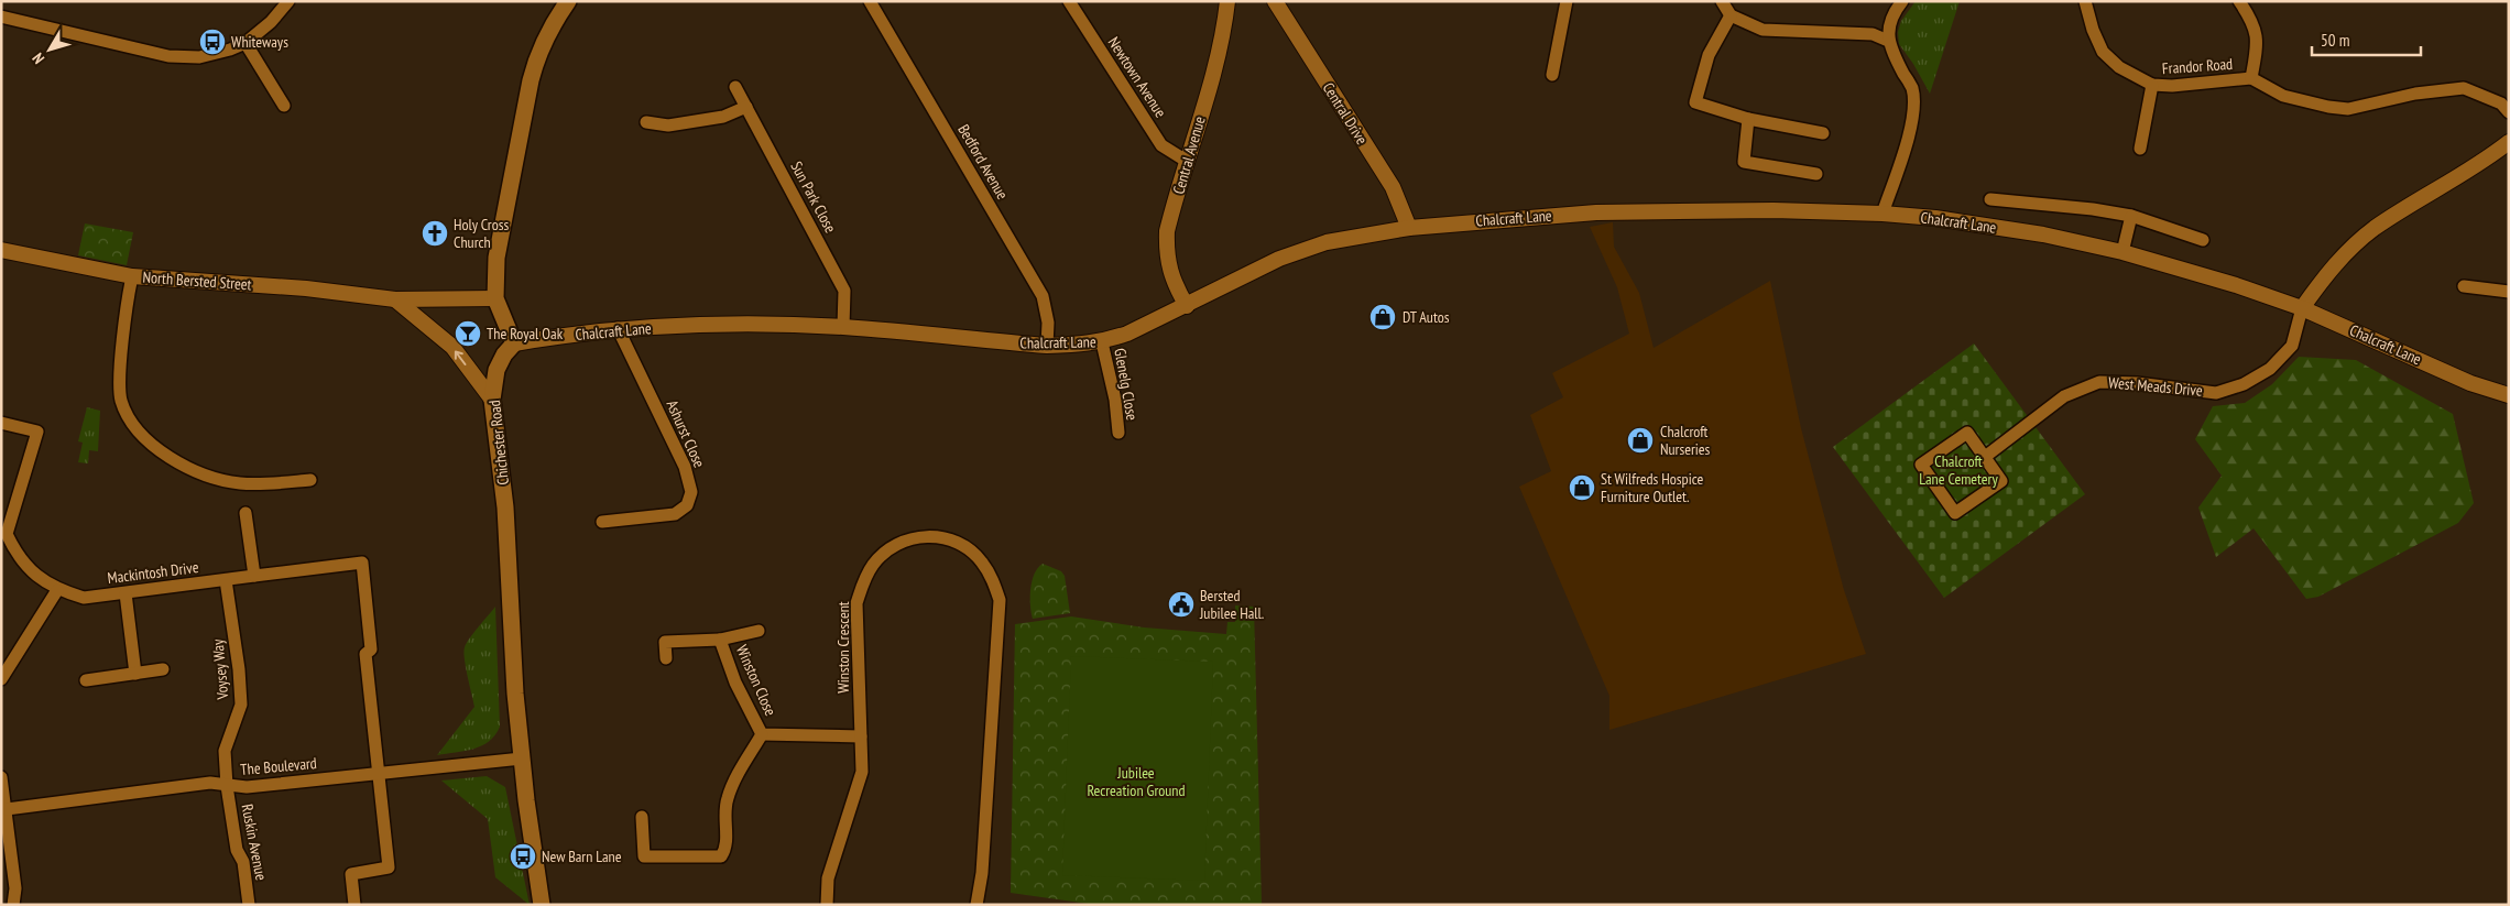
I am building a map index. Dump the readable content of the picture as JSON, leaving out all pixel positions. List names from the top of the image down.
{
  "streets": {
    "main road": ["Chichester Road"],
    "street": [
      "Frandor Road",
      "Newtown Avenue",
      "Central Drive",
      "Central Avenue",
      "Bedford Avenue",
      "Sun Park Close",
      "Chalcraft Lane",
      "North Bersted Street",
      "Glenelg Close",
      "West Meads Drive",
      "Ashurst Close",
      "Mackintosh Drive",
      "Winston Crescent",
      "Voysey Way",
      "Winston Close",
      "The Boulevard",
      "Ruskin Avenue"
    ]
  },
  "crossings": [
    ["Newtown Avenue", "Central Avenue"],
    ["Central Drive", "Chalcraft Lane"],
    ["Central Avenue", "Chalcraft Lane"],
    ["Bedford Avenue", "Chalcraft Lane"],
    ["Sun Park Close", "Chalcraft Lane"],
    ["Chalcraft Lane", "Glenelg Close"],
    ["Chalcraft Lane", "West Meads Drive"],
    ["Chalcraft Lane", "Ashurst Close"],
    ["Chalcraft Lane", "Chichester Road"],
    ["Chichester Road", "The Boulevard"],
    ["Mackintosh Drive", "Voysey Way"],
    ["Mackintosh Drive", "The Boulevard"],
    ["Winston Crescent", "Winston Close"],
    ["Voysey Way", "The Boulevard"],
    ["Voysey Way", "Ruskin Avenue"],
    ["The Boulevard", "Ruskin Avenue"]
  ],
  "parks": ["Chalcroft Lane Cemetery", "Jubilee Recreation Ground"],
  "places": {
    "bus stop": ["Whiteways", "New Barn Lane"],
    "church": ["Holy Cross Church"],
    "shop": ["DT Autos", "Chalcroft Nurseries", "St Wilfreds Hospice Furniture Outlet."],
    "bar": ["The Royal Oak"],
    "public building": ["Bersted Jubilee Hall."]
  },
  "scale_bar": "50 m",
  "north": "bottom left"
}
